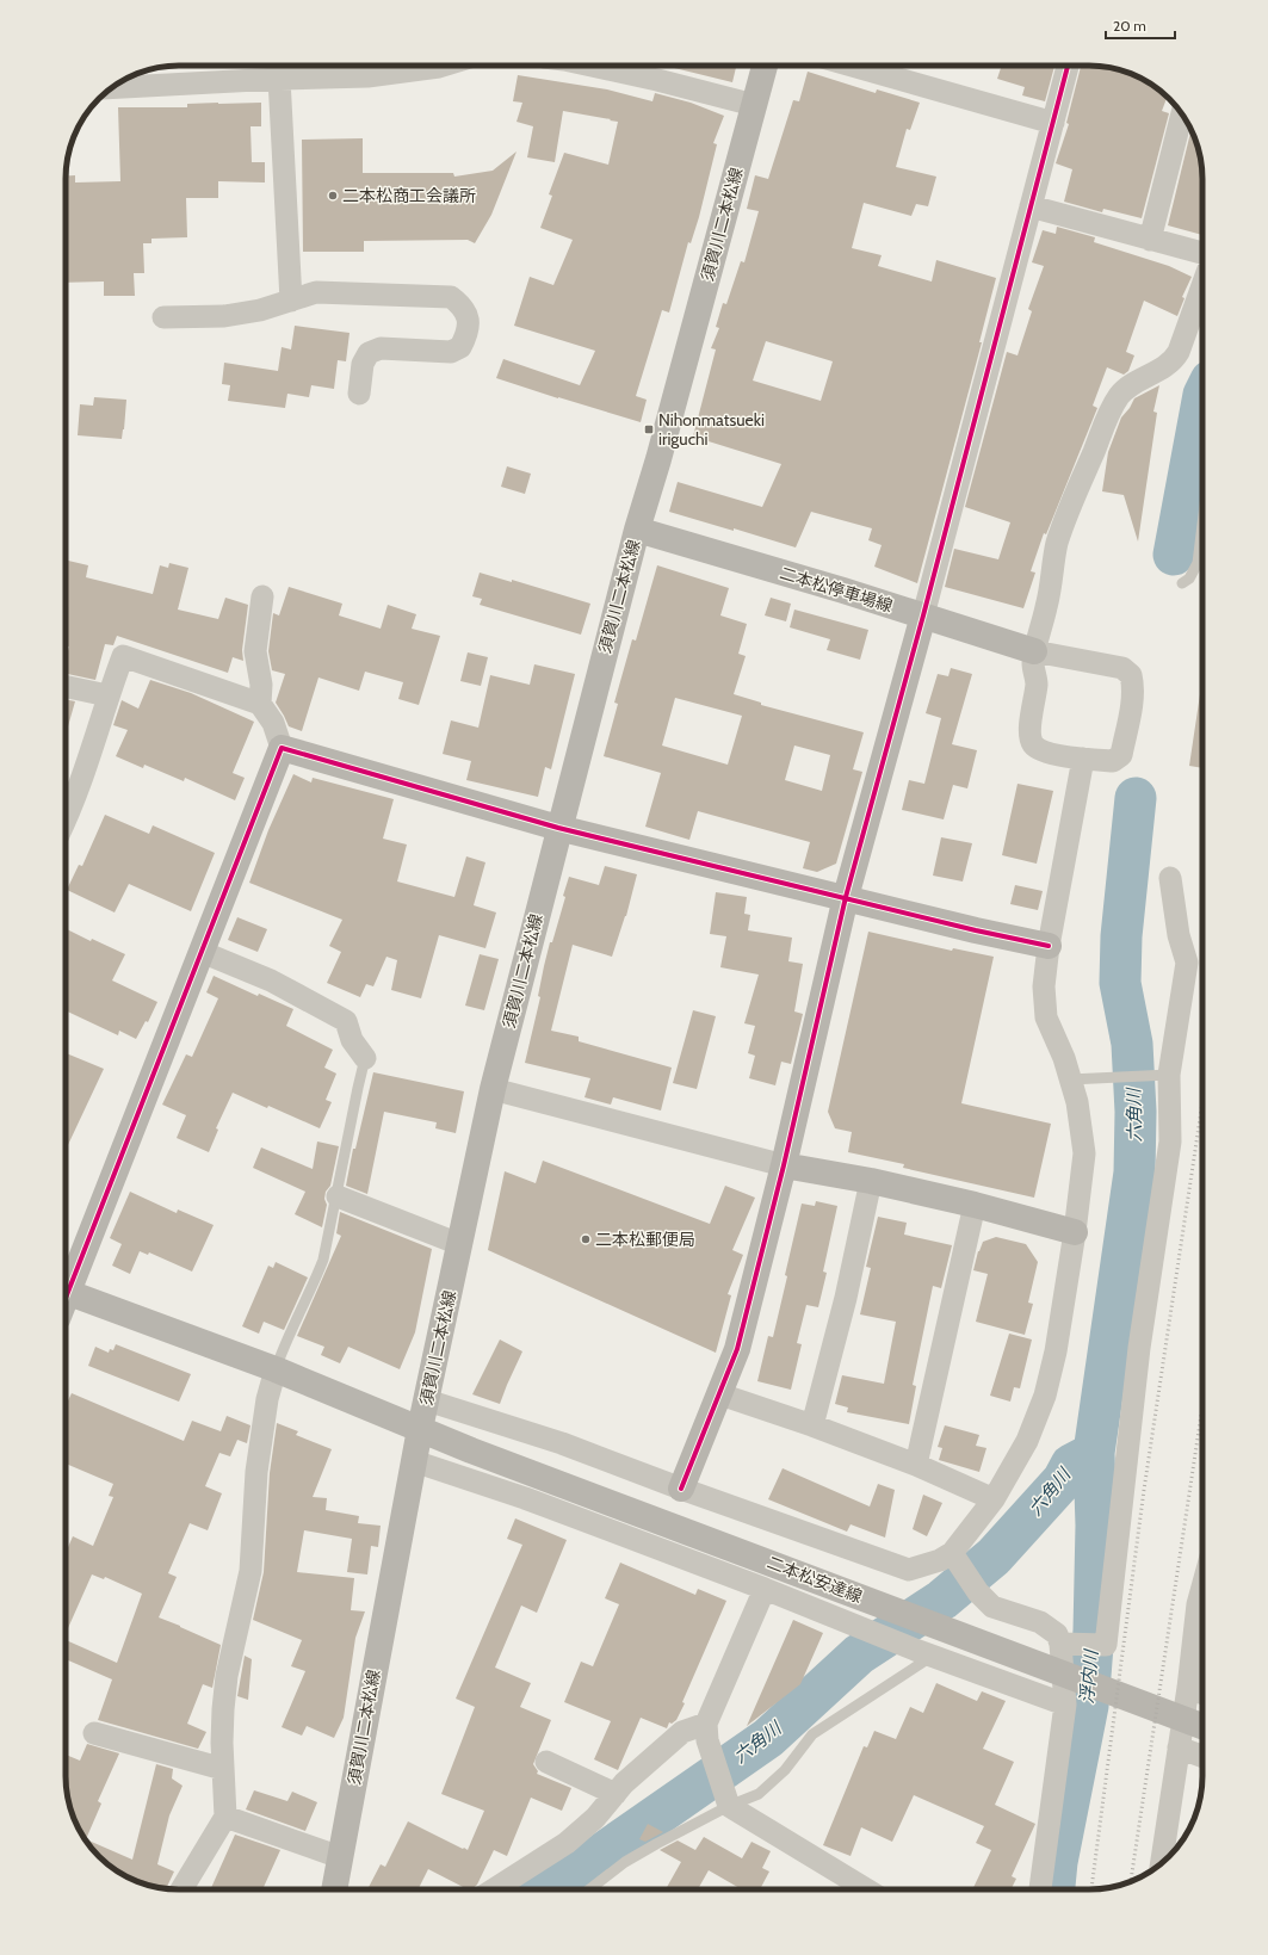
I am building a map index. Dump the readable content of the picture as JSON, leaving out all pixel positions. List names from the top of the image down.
{
  "streets": {
    "main road": ["須賀川二本松線", "二本松停車場線", "二本松安達線"]
  },
  "crossings": [
    ["須賀川二本松線", "二本松停車場線"],
    ["須賀川二本松線", "二本松安達線"]
  ],
  "water": ["六角川", "浮内川"],
  "places": {
    "other": ["二本松商工会議所", "二本松郵便局"],
    "transit": ["Nihonmatsueki iriguchi"]
  },
  "scale_bar": "20 m"
}
